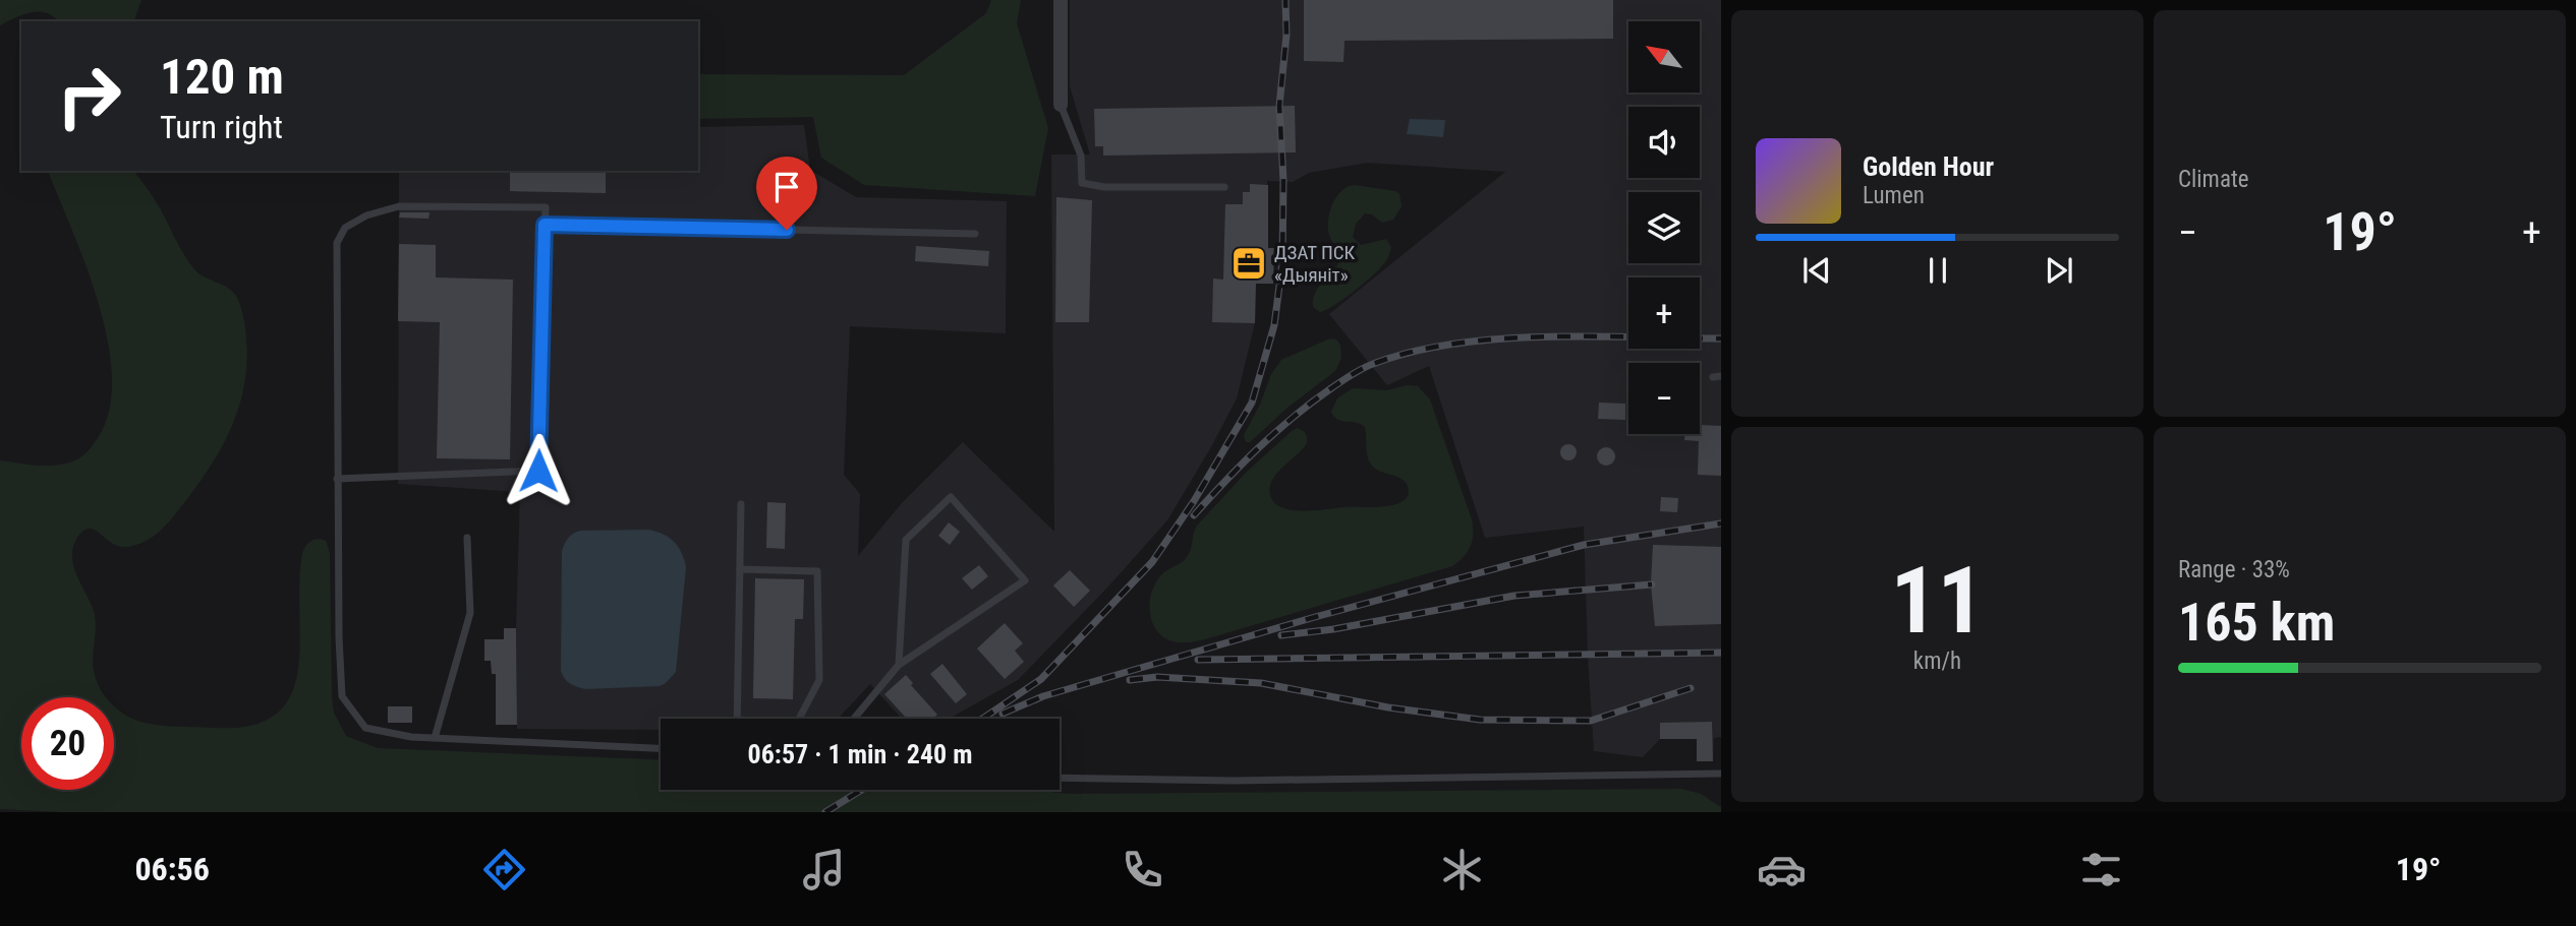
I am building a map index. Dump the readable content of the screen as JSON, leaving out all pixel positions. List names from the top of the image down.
{
  "places": {
    "office": ["ДЗАТ ПСК «Дыяніт»"]
  },
  "north": "top left",
  "page": {
    "tile": [
      "Climate",
      ["11", "km/h"],
      ["Range · 33%", "165 km"]
    ],
    "map_buttons": ["+", "−"],
    "turn": ["120 m", "Turn right"],
    "song": ["Golden Hour", "Lumen"],
    "heat": ["−", "19°", "+"],
    "limit": "20",
    "trip": "06:57 · 1 min · 240 m",
    "tabs": ["06:56", "19°"]
  }
}
